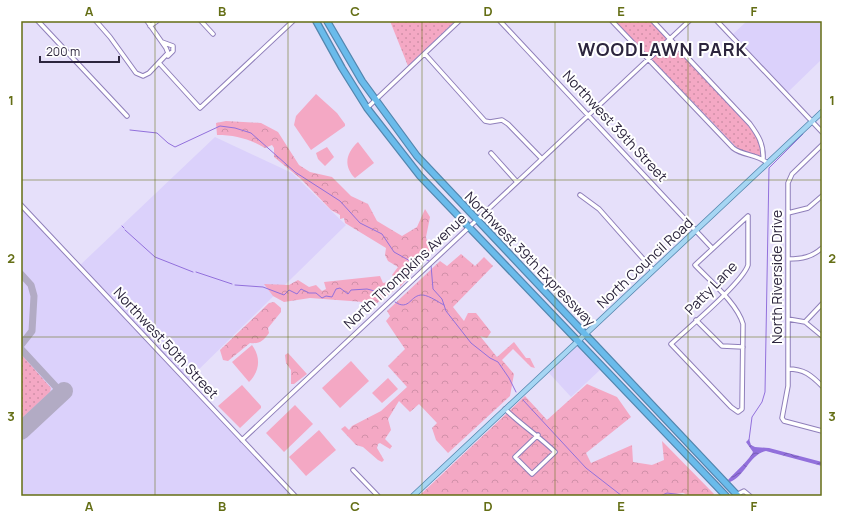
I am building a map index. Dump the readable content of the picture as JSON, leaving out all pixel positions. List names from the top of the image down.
{
  "streets": {
    "highway": ["Northwest 39th Expressway"],
    "main road": ["North Council Road"],
    "street": [
      "Northwest 39th Street",
      "North Thompkins Avenue",
      "North Riverside Drive",
      "Patty Lane",
      "Northwest 50th Street"
    ]
  },
  "crossings": [
    ["Northwest 39th Street", "North Council Road"],
    ["Northwest 39th Street", "North Thompkins Avenue"],
    ["Northwest 39th Street", "Patty Lane"],
    ["Northwest 39th Expressway", "North Council Road"],
    ["Northwest 39th Expressway", "North Thompkins Avenue"],
    ["North Thompkins Avenue", "Northwest 50th Street"]
  ],
  "districts": ["WOODLAWN PARK"],
  "scale_bar": "200 m",
  "grid": {
    "columns": [
      "A",
      "B",
      "C",
      "D",
      "E",
      "F"
    ],
    "rows": ["1", "2", "3"]
  }
}
